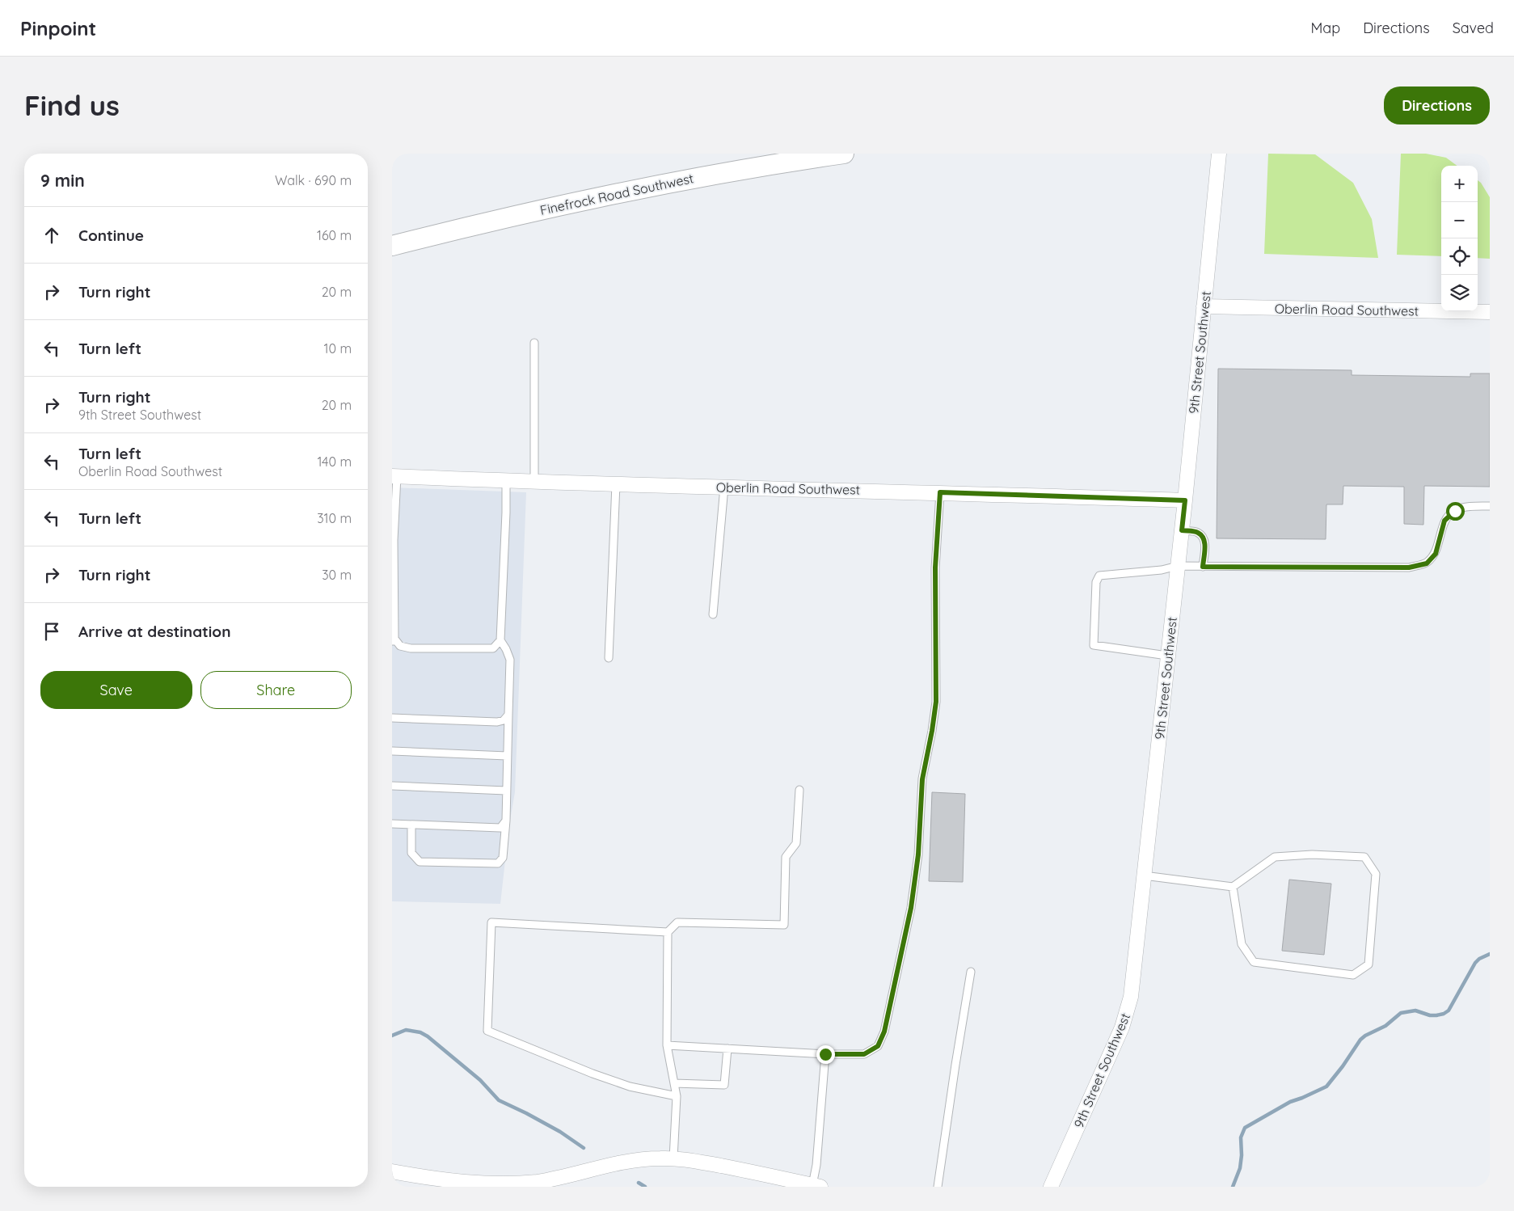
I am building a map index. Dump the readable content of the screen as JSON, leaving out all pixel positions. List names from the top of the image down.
{
  "streets": {
    "main road": ["Finefrock Road Southwest"],
    "street": ["Oberlin Road Southwest", "9th Street Southwest"]
  },
  "crossings": [
    ["Oberlin Road Southwest", "9th Street Southwest"]
  ],
  "page": {
    "header": "Pinpoint",
    "nav": ["Map", "Directions", "Saved"],
    "buttons": [
      "Directions",
      ["Save", "Share"]
    ],
    "title": "Find us",
    "heading": ["9 min", "Walk · 690 m"],
    "map_buttons": ["+", "−"],
    "list": [
      ["Continue", "160 m"],
      ["Turn right", "20 m"],
      ["Turn left", "10 m"],
      ["Turn right", "9th Street Southwest", "20 m"],
      ["Turn left", "Oberlin Road Southwest", "140 m"],
      ["Turn left", "310 m"],
      ["Turn right", "30 m"],
      "Arrive at destination"
    ]
  }
}
